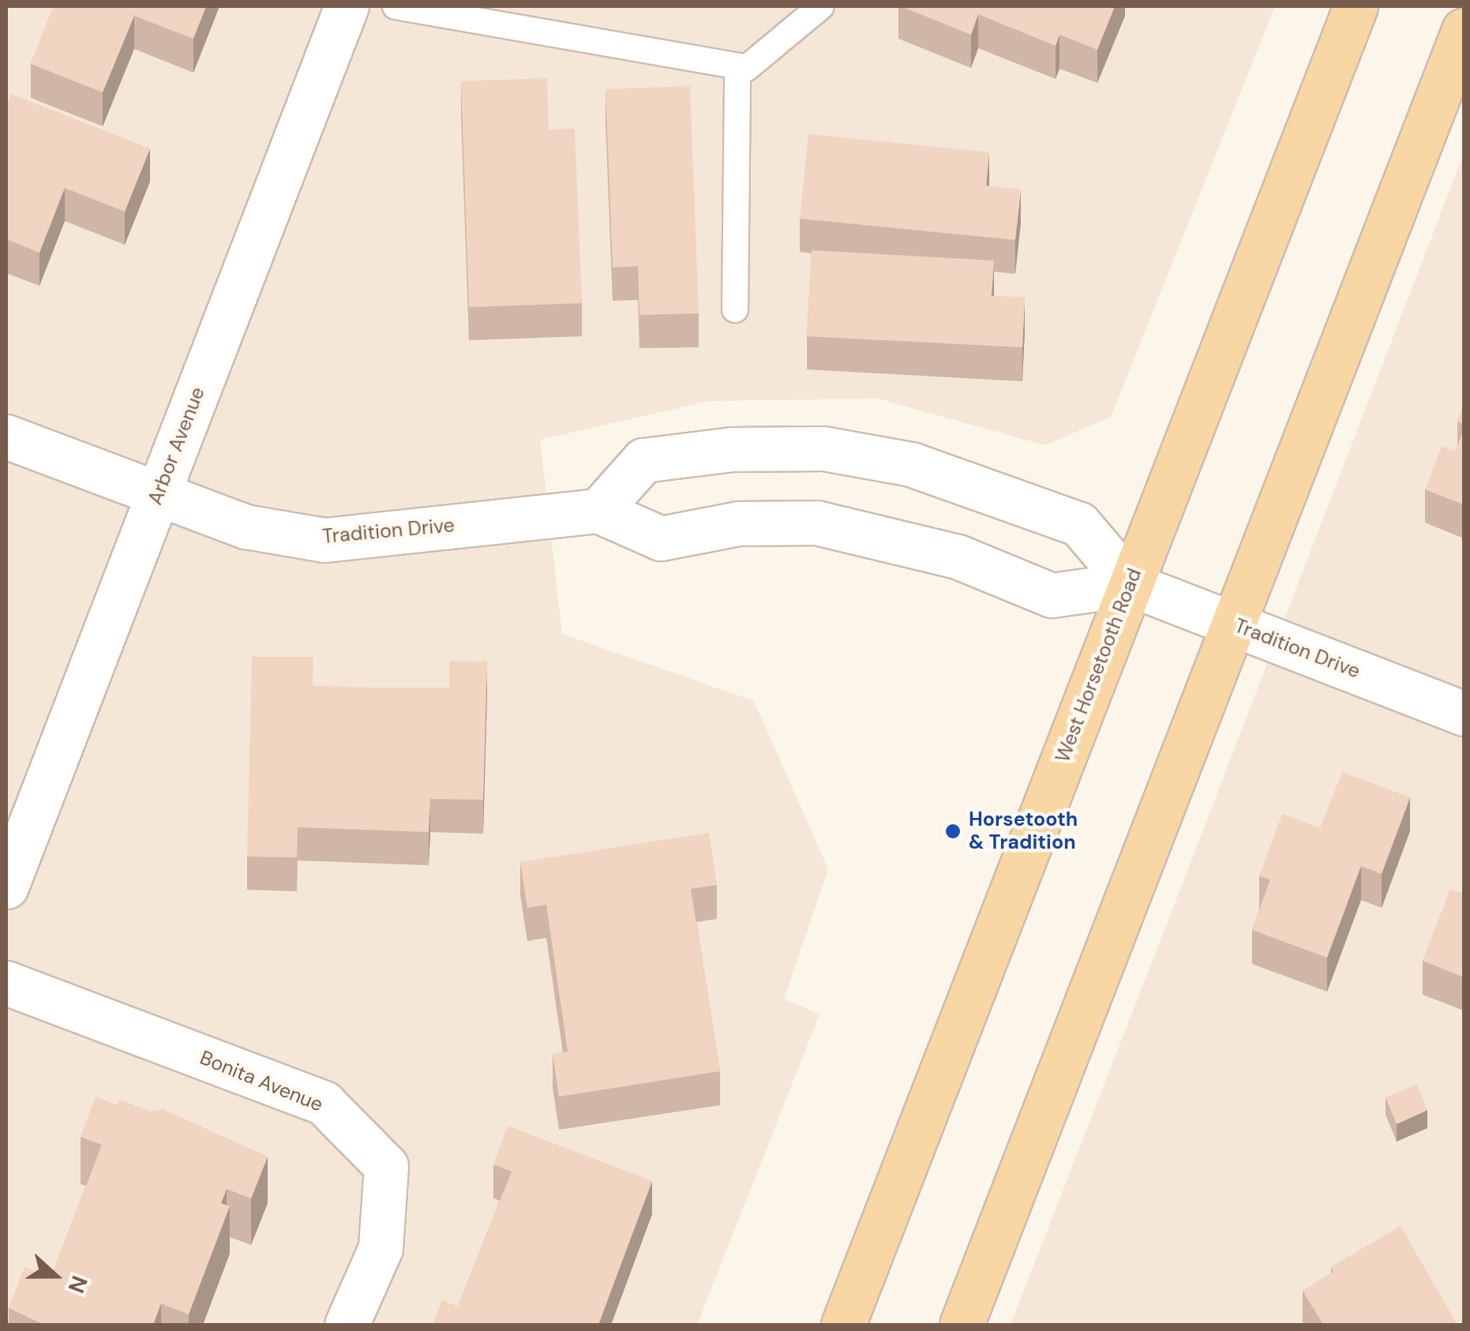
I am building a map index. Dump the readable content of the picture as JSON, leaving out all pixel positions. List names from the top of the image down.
{
  "streets": {
    "main road": ["West Horsetooth Road"],
    "street": ["Arbor Avenue", "Tradition Drive", "Bonita Avenue"]
  },
  "crossings": [
    ["Arbor Avenue", "Tradition Drive"],
    ["Tradition Drive", "West Horsetooth Road"]
  ],
  "places": ["Horsetooth & Tradition"],
  "north": "right"
}
